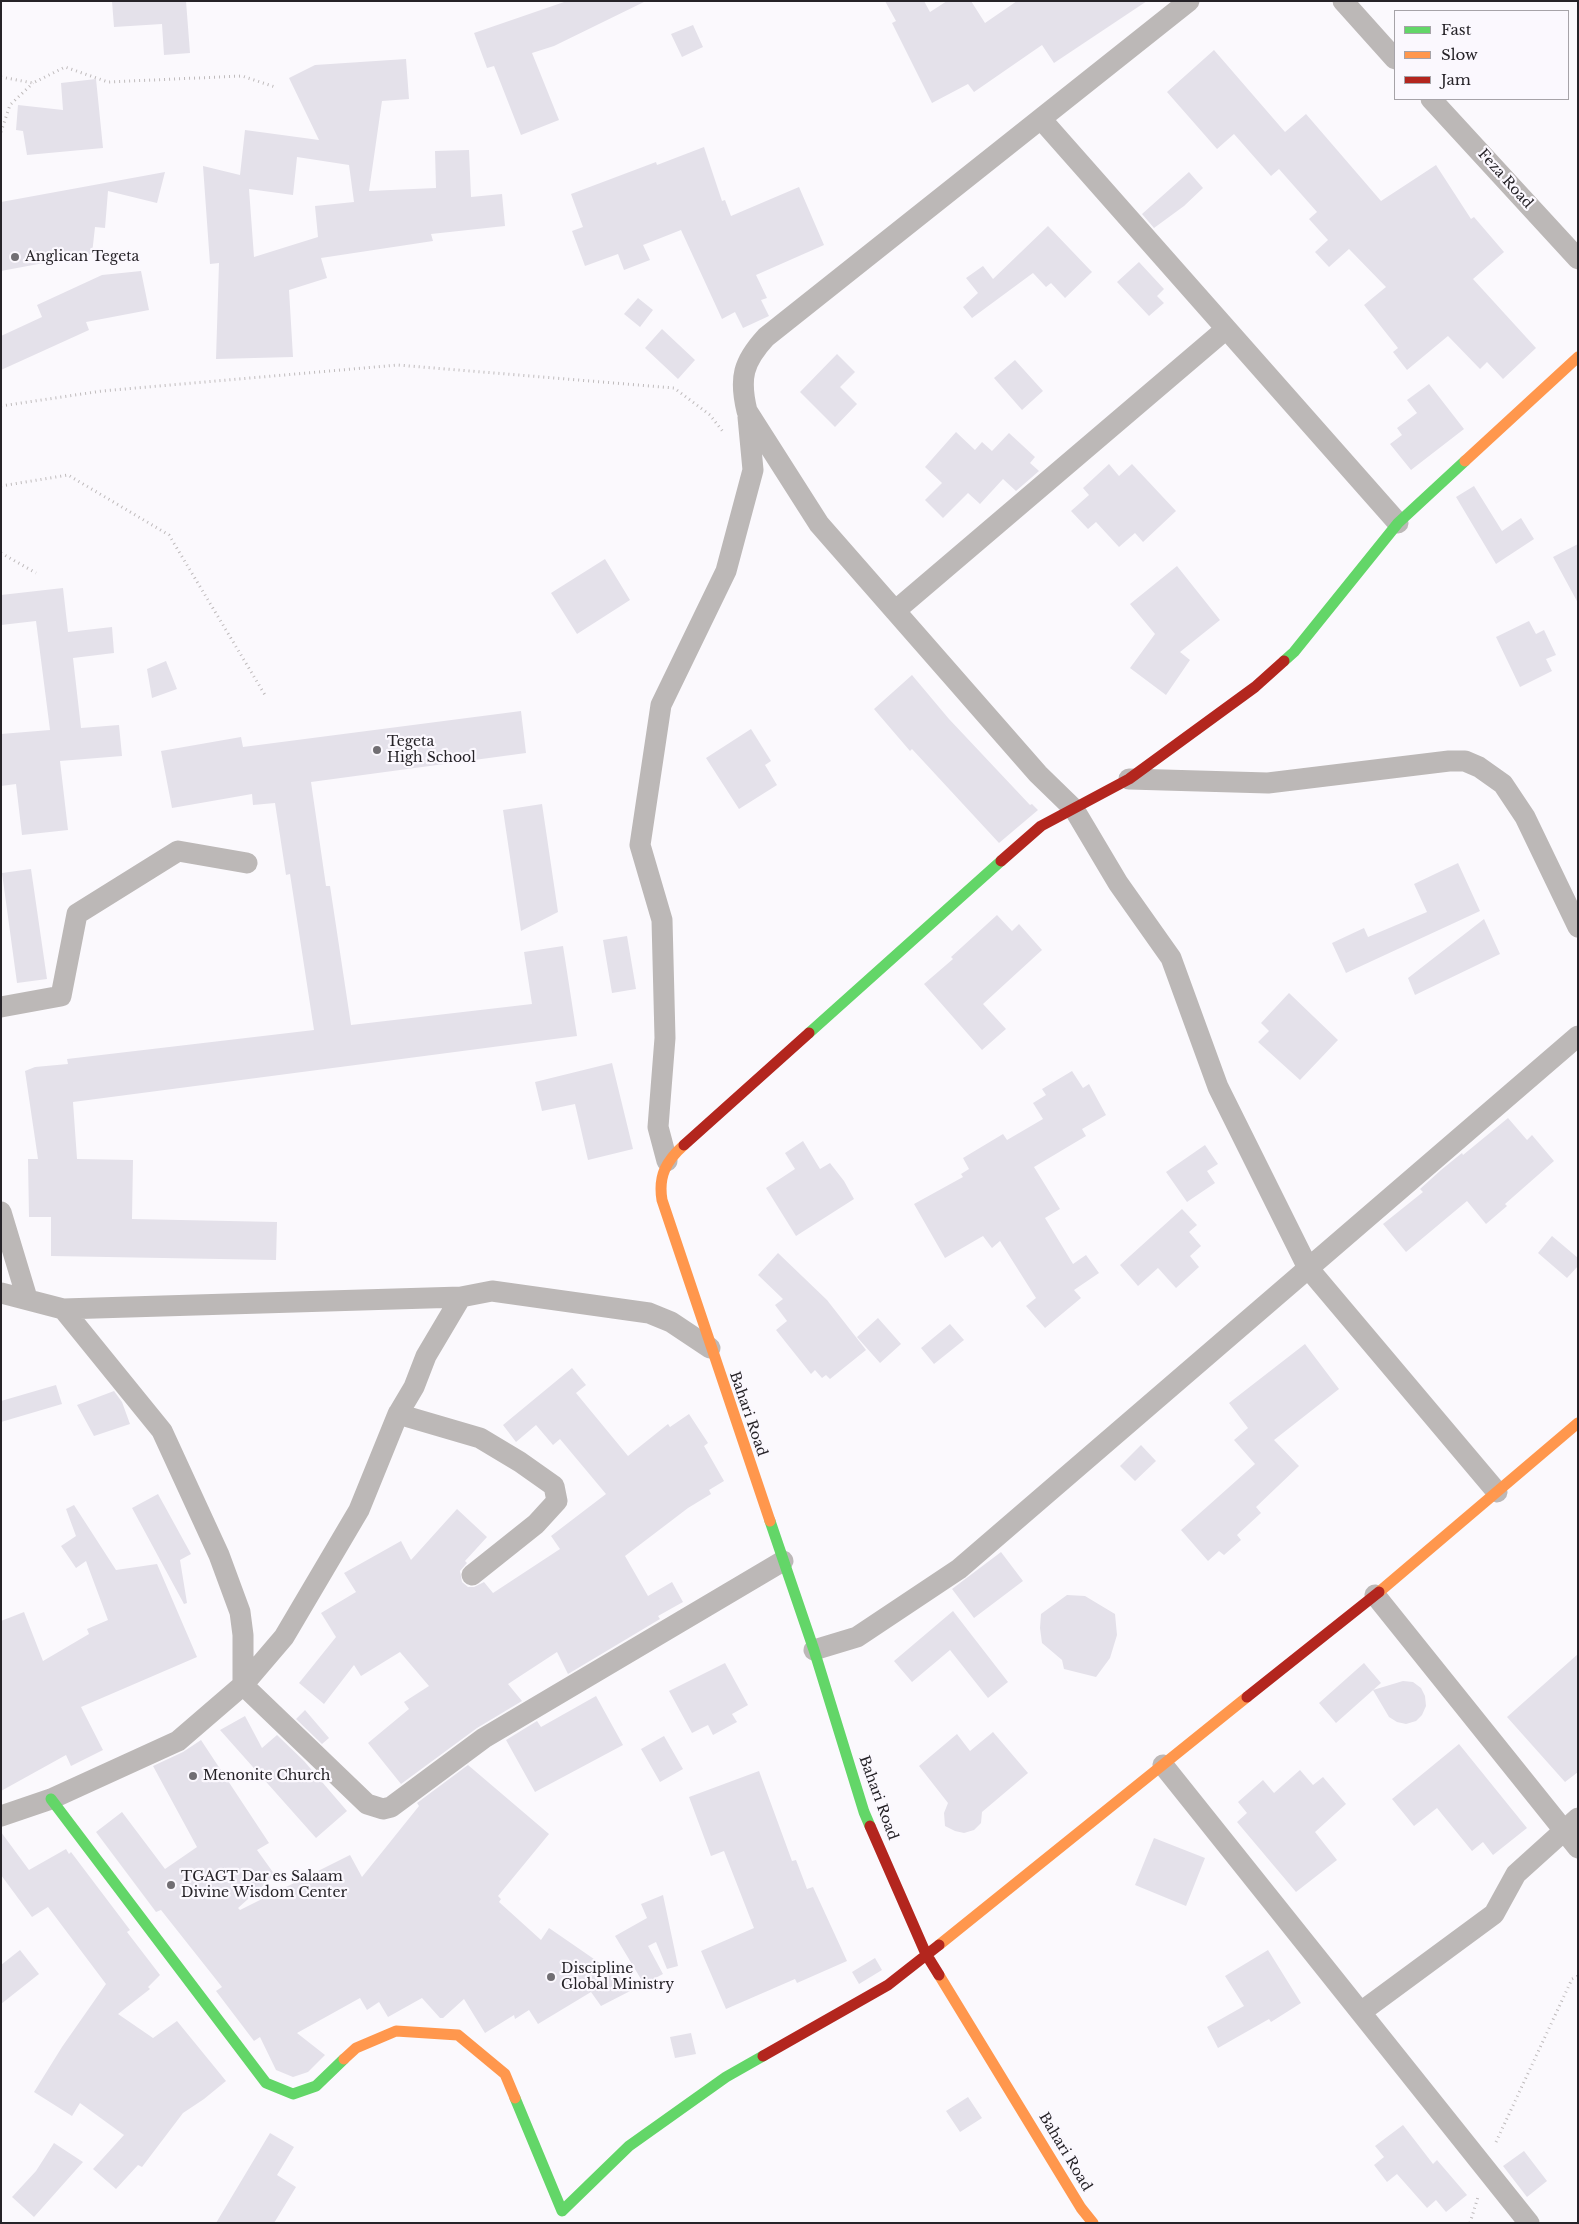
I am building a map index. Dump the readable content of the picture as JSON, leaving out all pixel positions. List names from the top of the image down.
{
  "streets": {
    "street": ["Feza Road", "Bahari Road"]
  },
  "places": [
    "Anglican Tegeta",
    "Tegeta High School",
    "Menonite Church",
    "TGAGT Dar es Salaam Divine Wisdom Center",
    "Discipline Global Ministry"
  ],
  "legend": ["Fast", "Slow", "Jam"]
}
